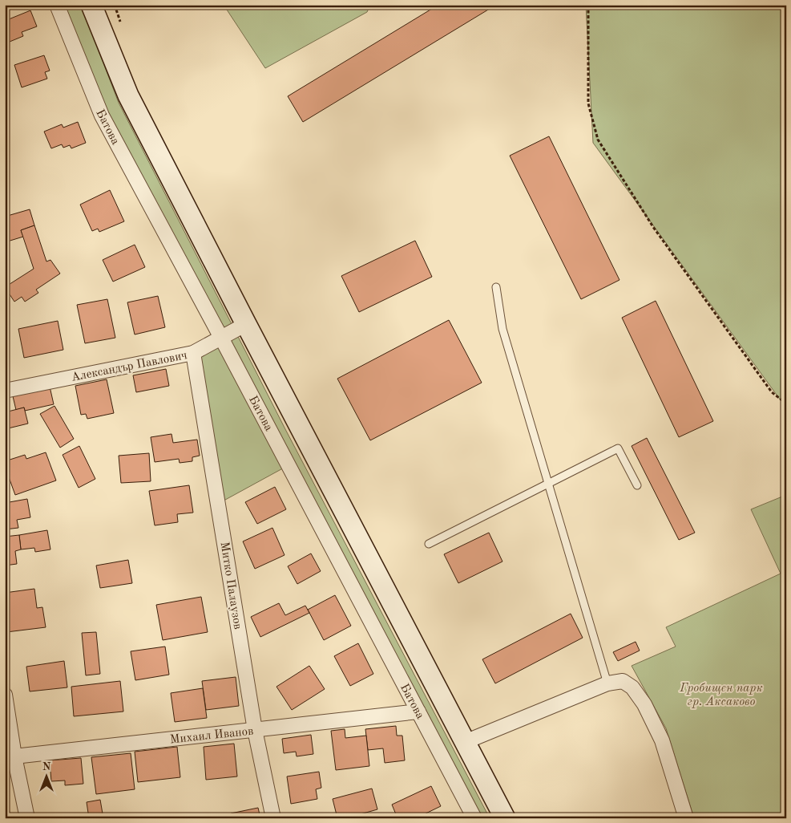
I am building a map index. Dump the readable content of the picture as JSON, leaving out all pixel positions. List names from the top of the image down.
{
  "streets": {
    "street": [
      "Батова",
      "Александър Павлович",
      "Митко Палаузов",
      "Михаил Иванов"
    ]
  },
  "crossings": [
    ["Батова", "Александър Павлович"],
    ["Батова", "Михаил Иванов"],
    ["Александър Павлович", "Митко Палаузов"],
    ["Митко Палаузов", "Михаил Иванов"]
  ],
  "parks": ["Гробищен парк гр. Аксаково"],
  "north": "top"
}
